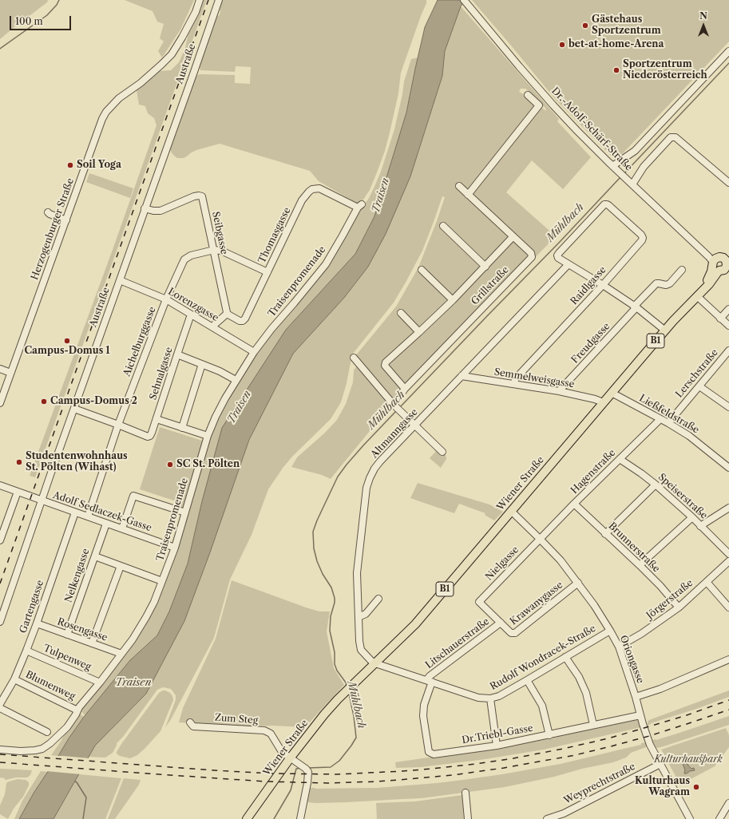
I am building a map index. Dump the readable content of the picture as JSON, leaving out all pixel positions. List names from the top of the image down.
{
  "streets": {
    "main road": ["B1", "Wiener Straße"],
    "street": [
      "Austraße",
      "Dr.-Adolf-Schärf-Straße",
      "Herzogenburger Straße",
      "Seibgasse",
      "Thomasgasse",
      "Traisenpromenade",
      "Grillstraße",
      "Raidlgasse",
      "Lorenzgasse",
      "Aichelburggasse",
      "Freudgasse",
      "Sehnalgasse",
      "Lerschstraße",
      "Semmelweisgasse",
      "Ließfeldstraße",
      "Altmanngasse",
      "Hagenstraße",
      "Speiserstraße",
      "Adolf Sedlaczek-Gasse",
      "Brunnerstraße",
      "Nielgasse",
      "Nelkengasse",
      "Jörgerstraße",
      "Krawanygasse",
      "Gartengasse",
      "Rosengasse",
      "Litschauerstraße",
      "Tulpenweg",
      "Rudolf Wondracek-Straße",
      "Oriongasse",
      "Blumenweg",
      "Zum Steg",
      "Dr.Triebl-Gasse",
      "Weyprechtstraße"
    ]
  },
  "crossings": [
    ["Austraße", "Seibgasse"],
    ["Austraße", "Lorenzgasse"],
    ["Austraße", "Adolf Sedlaczek-Gasse"],
    ["Dr.-Adolf-Schärf-Straße", "B1"],
    ["Seibgasse", "Thomasgasse"],
    ["Seibgasse", "Aichelburggasse"],
    ["Thomasgasse", "Traisenpromenade"],
    ["Traisenpromenade", "Lorenzgasse"],
    ["Traisenpromenade", "Adolf Sedlaczek-Gasse"],
    ["Traisenpromenade", "Rosengasse"],
    ["Traisenpromenade", "Tulpenweg"],
    ["Traisenpromenade", "Blumenweg"],
    ["Raidlgasse", "Semmelweisgasse"],
    ["Raidlgasse", "Altmanngasse"],
    ["Lorenzgasse", "Aichelburggasse"],
    ["Lorenzgasse", "Sehnalgasse"],
    ["B1", "Wiener Straße"],
    ["Aichelburggasse", "Sehnalgasse"],
    ["Aichelburggasse", "Adolf Sedlaczek-Gasse"],
    ["Freudgasse", "Semmelweisgasse"],
    ["Lerschstraße", "Ließfeldstraße"],
    ["Semmelweisgasse", "Altmanngasse"],
    ["Semmelweisgasse", "Wiener Straße"],
    ["Ließfeldstraße", "Hagenstraße"],
    ["Ließfeldstraße", "Wiener Straße"],
    ["Altmanngasse", "Wiener Straße"],
    ["Altmanngasse", "Rudolf Wondracek-Straße"],
    ["Hagenstraße", "Speiserstraße"],
    ["Hagenstraße", "Brunnerstraße"],
    ["Hagenstraße", "Nielgasse"],
    ["Hagenstraße", "Oriongasse"],
    ["Wiener Straße", "Rudolf Wondracek-Straße"],
    ["Wiener Straße", "Oriongasse"],
    ["Wiener Straße", "Zum Steg"],
    ["Adolf Sedlaczek-Gasse", "Nelkengasse"],
    ["Adolf Sedlaczek-Gasse", "Gartengasse"],
    ["Brunnerstraße", "Jörgerstraße"],
    ["Nielgasse", "Krawanygasse"],
    ["Nielgasse", "Oriongasse"],
    ["Nelkengasse", "Rosengasse"],
    ["Jörgerstraße", "Oriongasse"],
    ["Krawanygasse", "Litschauerstraße"],
    ["Krawanygasse", "Oriongasse"],
    ["Gartengasse", "Rosengasse"],
    ["Gartengasse", "Tulpenweg"],
    ["Gartengasse", "Blumenweg"],
    ["Litschauerstraße", "Rudolf Wondracek-Straße"],
    ["Litschauerstraße", "Dr.Triebl-Gasse"],
    ["Rudolf Wondracek-Straße", "Oriongasse"],
    ["Rudolf Wondracek-Straße", "Dr.Triebl-Gasse"],
    ["Oriongasse", "Dr.Triebl-Gasse"],
    ["Oriongasse", "Weyprechtstraße"]
  ],
  "water": ["Traisen", "Mühlbach"],
  "parks": ["Kulturhauspark"],
  "places": [
    "Gästehaus Sportzentrum",
    "bet-at-home-Arena",
    "Sportzentrum Niederösterreich",
    "Soil Yoga",
    "Campus-Domus 1",
    "Campus-Domus 2",
    "Studentenwohnhaus St. Pölten (Wihast)",
    "SC St. Pölten",
    "Kulturhaus Wagram"
  ],
  "scale_bar": "100 m",
  "north": "top"
}
